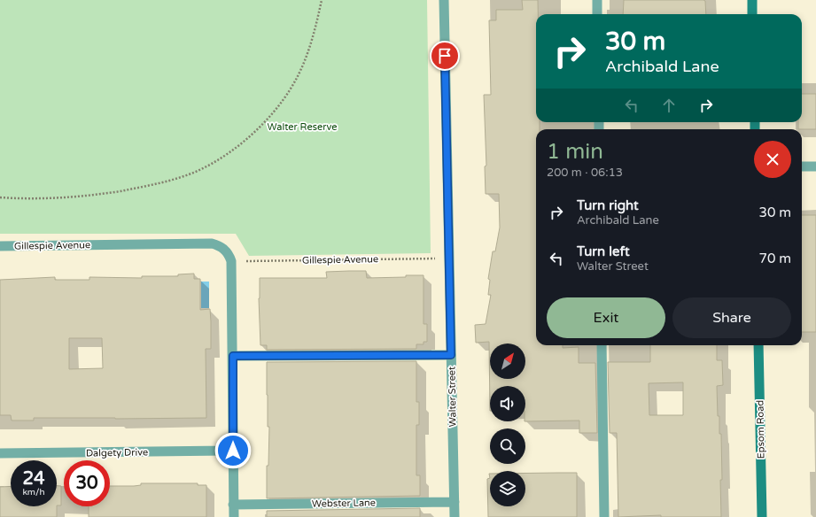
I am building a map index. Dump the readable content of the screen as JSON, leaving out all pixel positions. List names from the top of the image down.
{
  "streets": {
    "main road": ["Epsom Road"],
    "street": [
      "Gillespie Avenue",
      "Walter Street",
      "Dalgety Drive",
      "Webster Lane"
    ]
  },
  "crossings": [
    ["Gillespie Avenue", "Walter Street"],
    ["Walter Street", "Webster Lane"]
  ],
  "parks": ["Walter Reserve"],
  "north": "top right",
  "page": {
    "turn": ["30 m", "Archibald Lane"],
    "heading": ["1 min", "200 m · 06:13"],
    "list": [
      {
        "name": "Turn right",
        "note": "Archibald Lane",
        "value": "30 m"
      },
      {
        "name": "Turn left",
        "note": "Walter Street",
        "value": "70 m"
      }
    ],
    "buttons": ["Exit", "Share"],
    "speed": "24 km/h",
    "limit": "30"
  }
}
